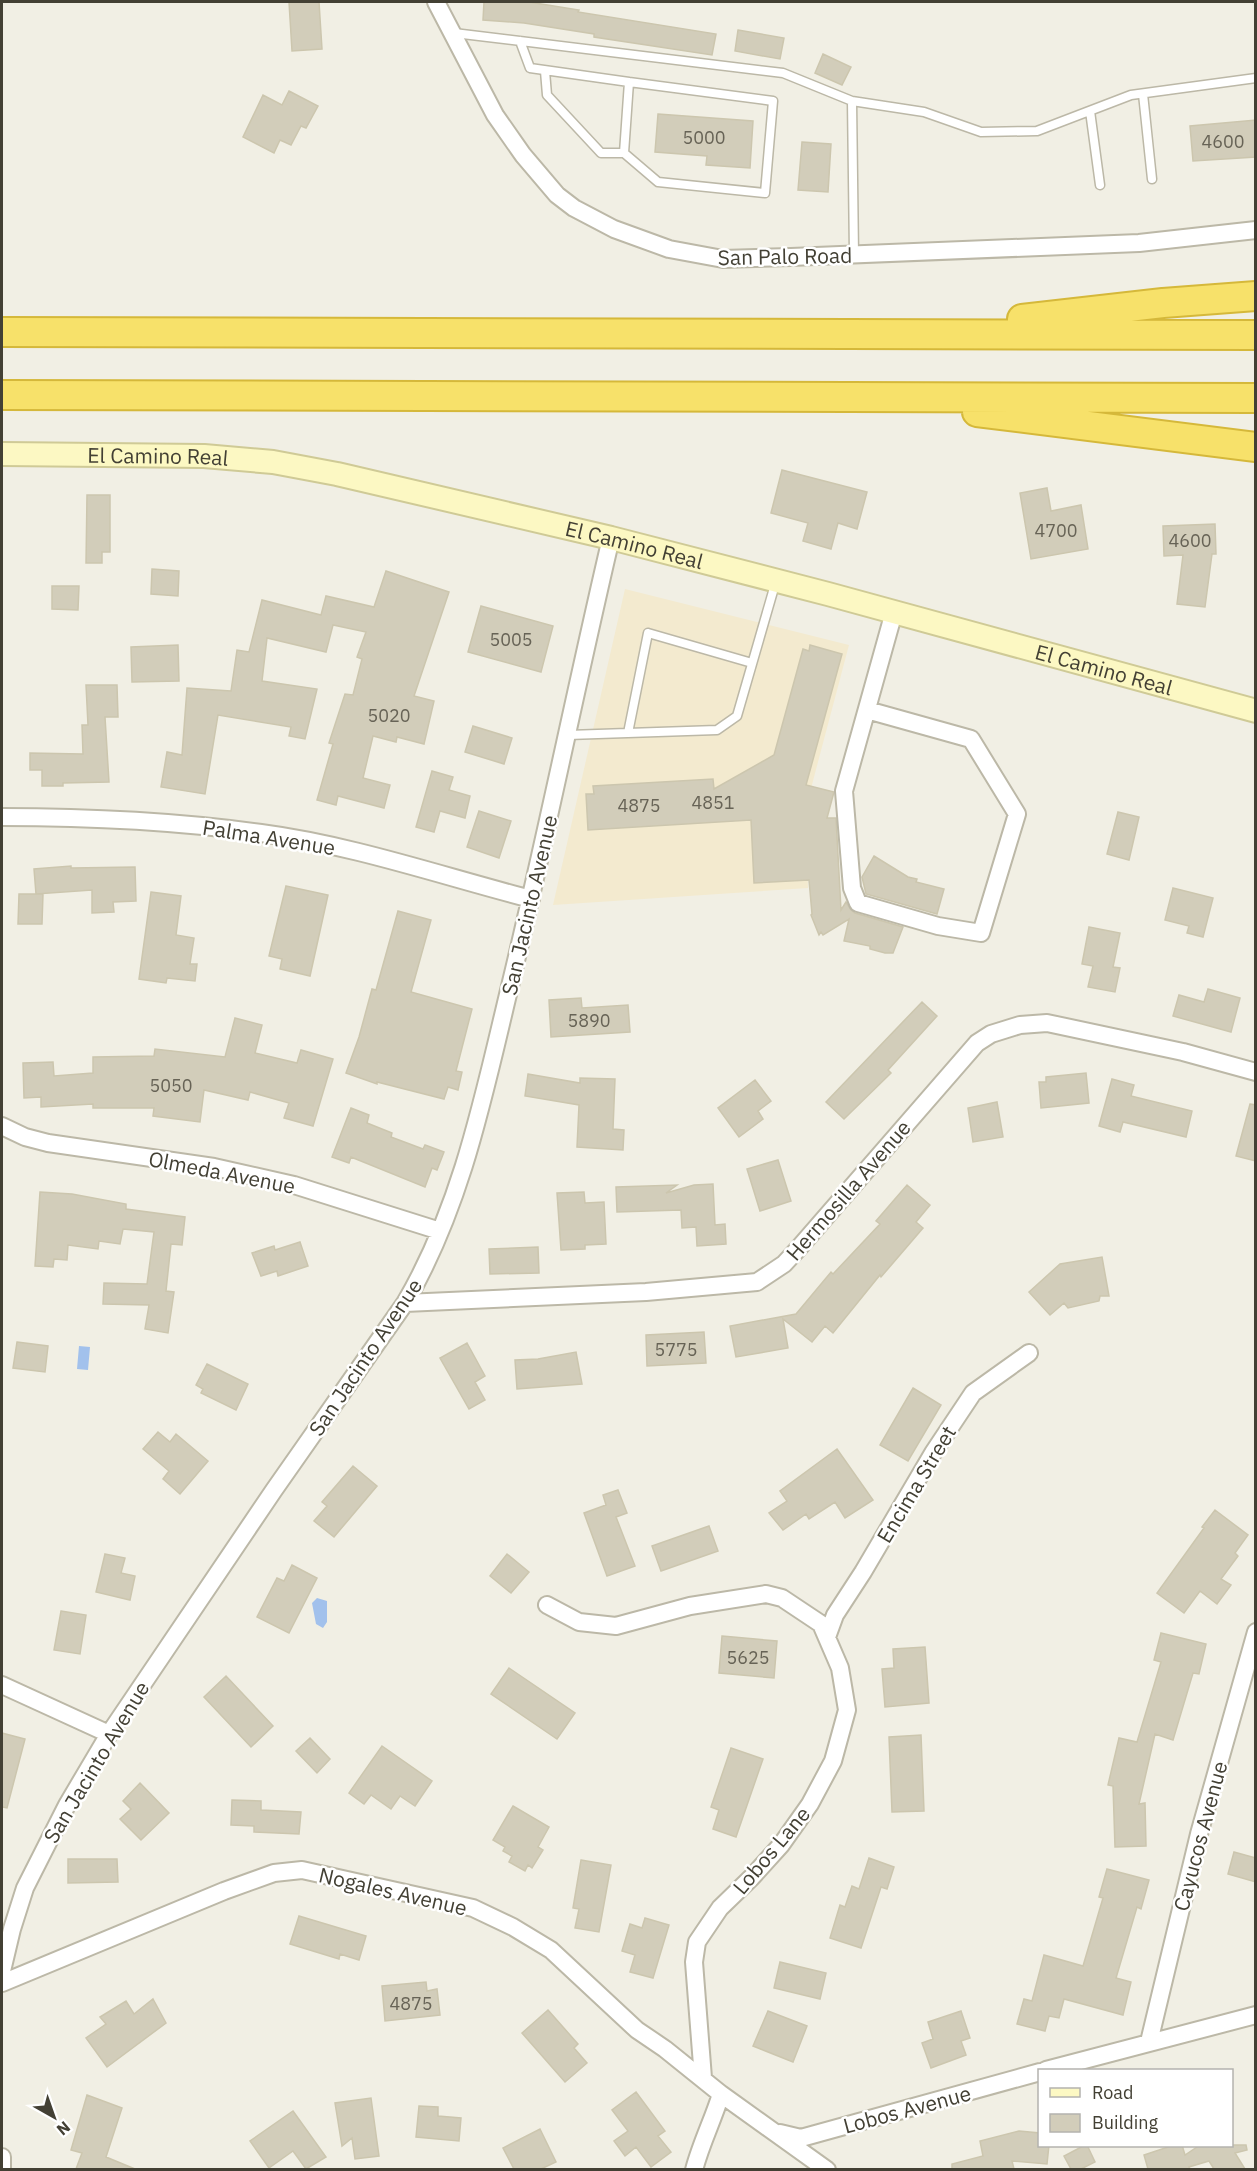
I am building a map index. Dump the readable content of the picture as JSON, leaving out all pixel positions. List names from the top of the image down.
{
  "streets": {
    "main road": ["El Camino Real"],
    "street": [
      "San Palo Road",
      "Palma Avenue",
      "San Jacinto Avenue",
      "Olmeda Avenue",
      "Hermosilla Avenue",
      "Encima Street",
      "Cayucos Avenue",
      "Lobos Lane",
      "Nogales Avenue",
      "Lobos Avenue"
    ]
  },
  "crossings": [
    ["El Camino Real", "San Jacinto Avenue"],
    ["Palma Avenue", "San Jacinto Avenue"],
    ["San Jacinto Avenue", "Olmeda Avenue"],
    ["San Jacinto Avenue", "Hermosilla Avenue"],
    ["Encima Street", "Lobos Lane"],
    ["Lobos Lane", "Nogales Avenue"],
    ["Nogales Avenue", "Lobos Avenue"]
  ],
  "house_numbers": [
    "5000",
    "4600",
    "4700",
    "4600",
    "5005",
    "5020",
    "4851",
    "4875",
    "5890",
    "5050",
    "5775",
    "5625",
    "4875"
  ],
  "legend": ["Road", "Building"],
  "north": "bottom right"
}
